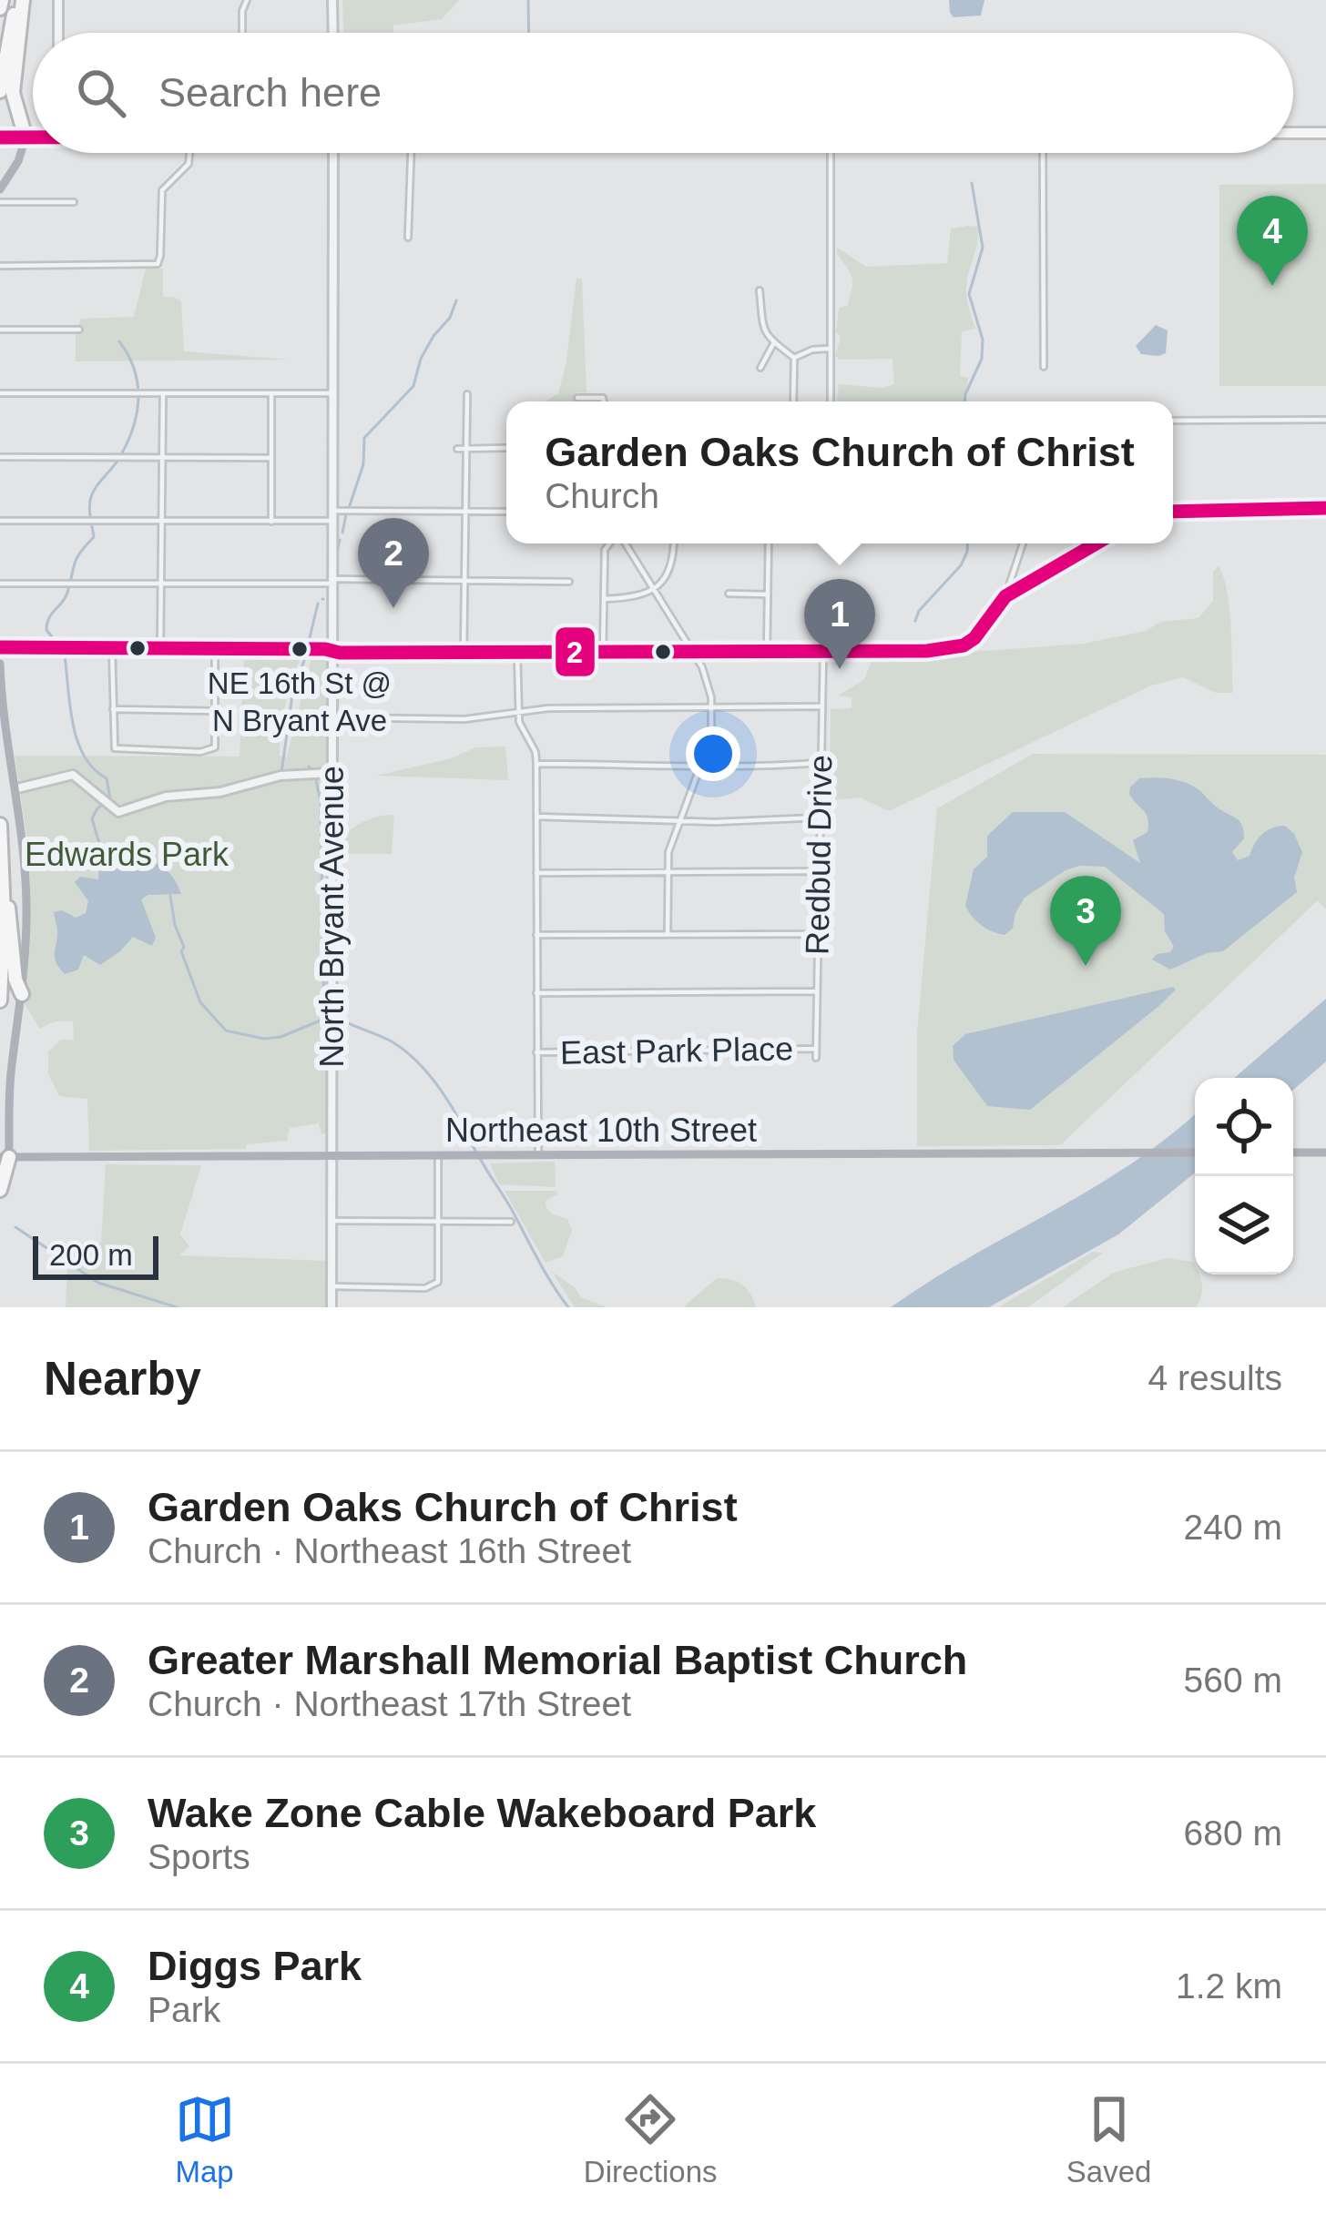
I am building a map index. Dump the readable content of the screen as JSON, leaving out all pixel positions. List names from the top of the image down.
{
  "streets": {
    "main road": ["Northeast 10th Street"],
    "street": ["Redbud Drive", "North Bryant Avenue", "East Park Place"]
  },
  "crossings": [
    ["Redbud Drive", "East Park Place"],
    ["North Bryant Avenue", "Northeast 10th Street"]
  ],
  "parks": ["Edwards Park"],
  "places": ["NE 16th St @ N Bryant Ave"],
  "lines": ["transit line 2"],
  "scale_bar": "200 m",
  "page": {
    "search": "Search here",
    "pins": [
      "4",
      "2",
      "1",
      "3"
    ],
    "popup": ["Garden Oaks Church of Christ", "Church"],
    "scale": "200 m",
    "heading": ["Nearby", "4 results"],
    "list": [
      {
        "mark": "1",
        "name": "Garden Oaks Church of Christ",
        "note": "Church · Northeast 16th Street",
        "value": "240 m"
      },
      {
        "mark": "2",
        "name": "Greater Marshall Memorial Baptist Church",
        "note": "Church · Northeast 17th Street",
        "value": "560 m"
      },
      {
        "mark": "3",
        "name": "Wake Zone Cable Wakeboard Park",
        "note": "Sports",
        "value": "680 m"
      },
      {
        "mark": "4",
        "name": "Diggs Park",
        "note": "Park",
        "value": "1.2 km"
      }
    ],
    "nav": ["Map", "Directions", "Saved"]
  }
}
